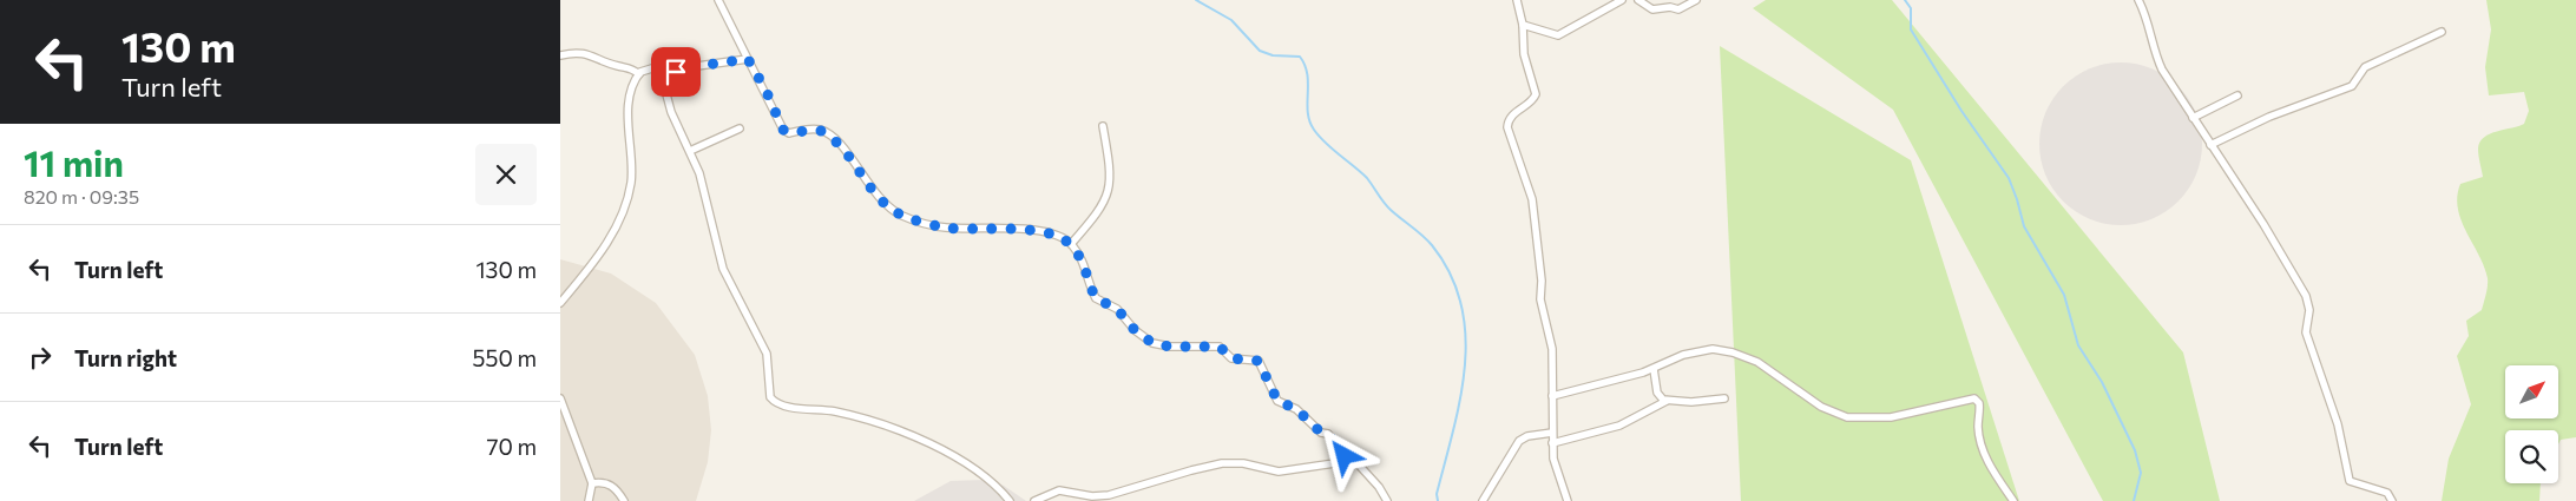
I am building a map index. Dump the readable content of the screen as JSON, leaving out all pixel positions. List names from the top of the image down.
{
  "north": "top right",
  "page": {
    "turn": ["130 m", "Turn left"],
    "heading": ["11 min", "820 m · 09:35"],
    "list": [
      {
        "name": "Turn left",
        "value": "130 m"
      },
      {
        "name": "Turn right",
        "value": "550 m"
      },
      {
        "name": "Turn left",
        "value": "70 m"
      }
    ]
  }
}
